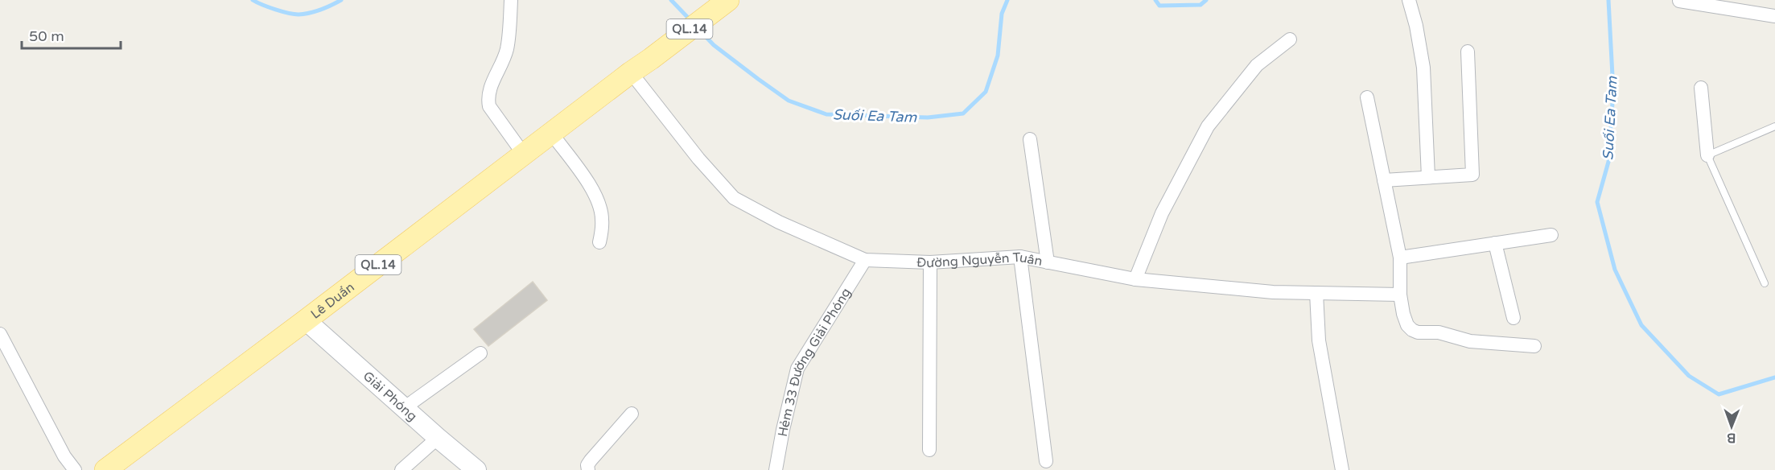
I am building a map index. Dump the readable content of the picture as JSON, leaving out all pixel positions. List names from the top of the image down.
{
  "streets": {
    "main road": ["QL.14", "Lê Duẩn"],
    "street": ["Đường Nguyễn Tuân", "Hẻm 33 Đường Giải Phóng", "Giải Phóng"]
  },
  "crossings": [
    ["Đường Nguyễn Tuân", "Lê Duẩn"],
    ["Đường Nguyễn Tuân", "Hẻm 33 Đường Giải Phóng"],
    ["Lê Duẩn", "Giải Phóng"]
  ],
  "water": ["Suối Ea Tam"],
  "scale_bar": "50 m",
  "north": "bottom"
}
